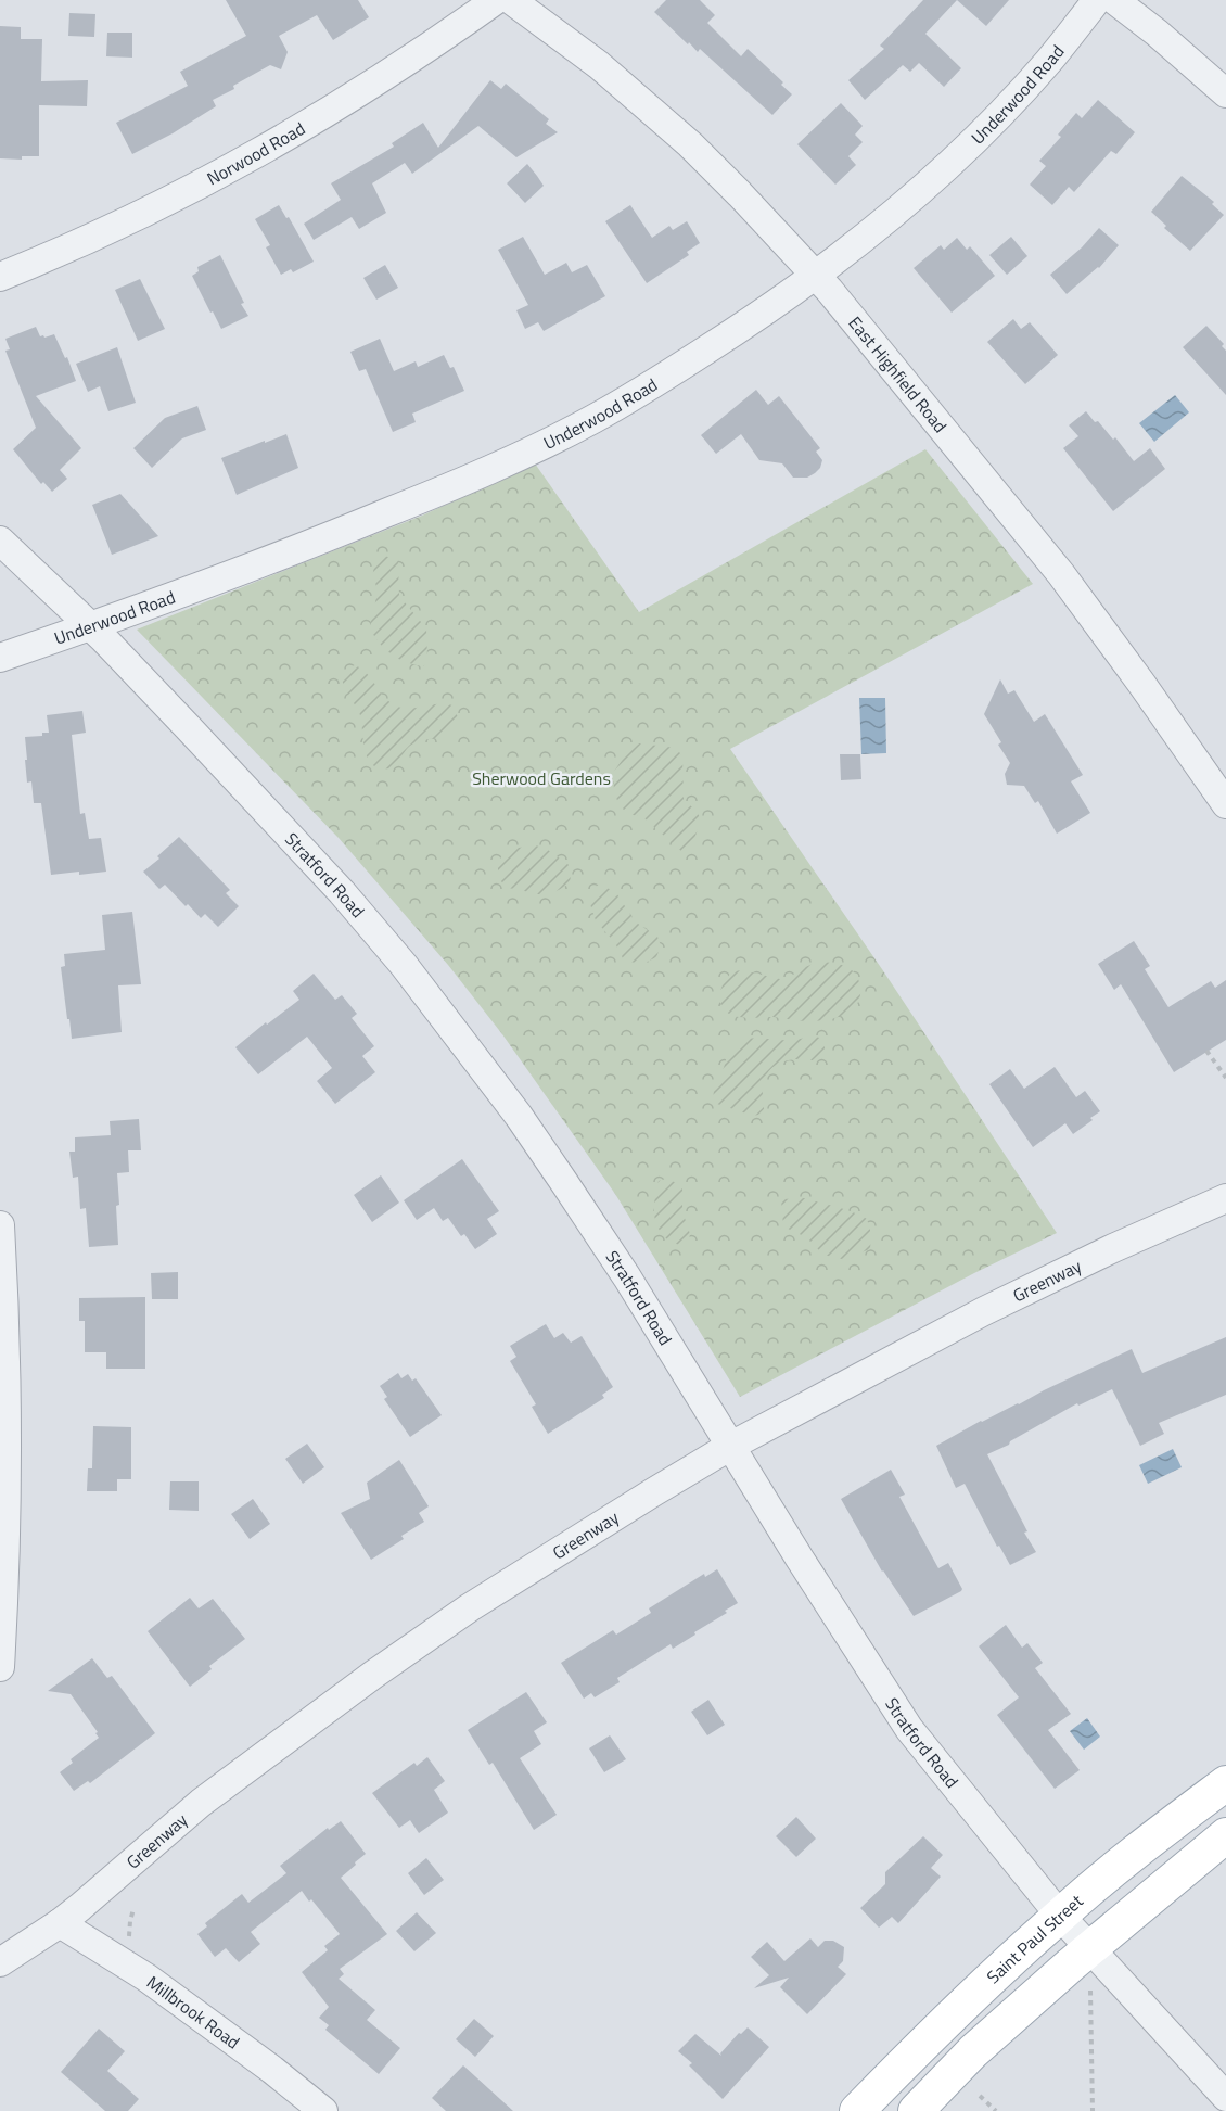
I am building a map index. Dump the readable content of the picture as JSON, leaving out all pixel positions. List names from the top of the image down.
{
  "streets": {
    "main road": ["Saint Paul Street"],
    "street": [
      "Underwood Road",
      "Norwood Road",
      "East Highfield Road",
      "Stratford Road",
      "Greenway",
      "Millbrook Road"
    ]
  },
  "crossings": [
    ["Underwood Road", "East Highfield Road"],
    ["Underwood Road", "Stratford Road"],
    ["Stratford Road", "Greenway"],
    ["Stratford Road", "Saint Paul Street"],
    ["Greenway", "Millbrook Road"]
  ],
  "parks": ["Sherwood Gardens"]
}
